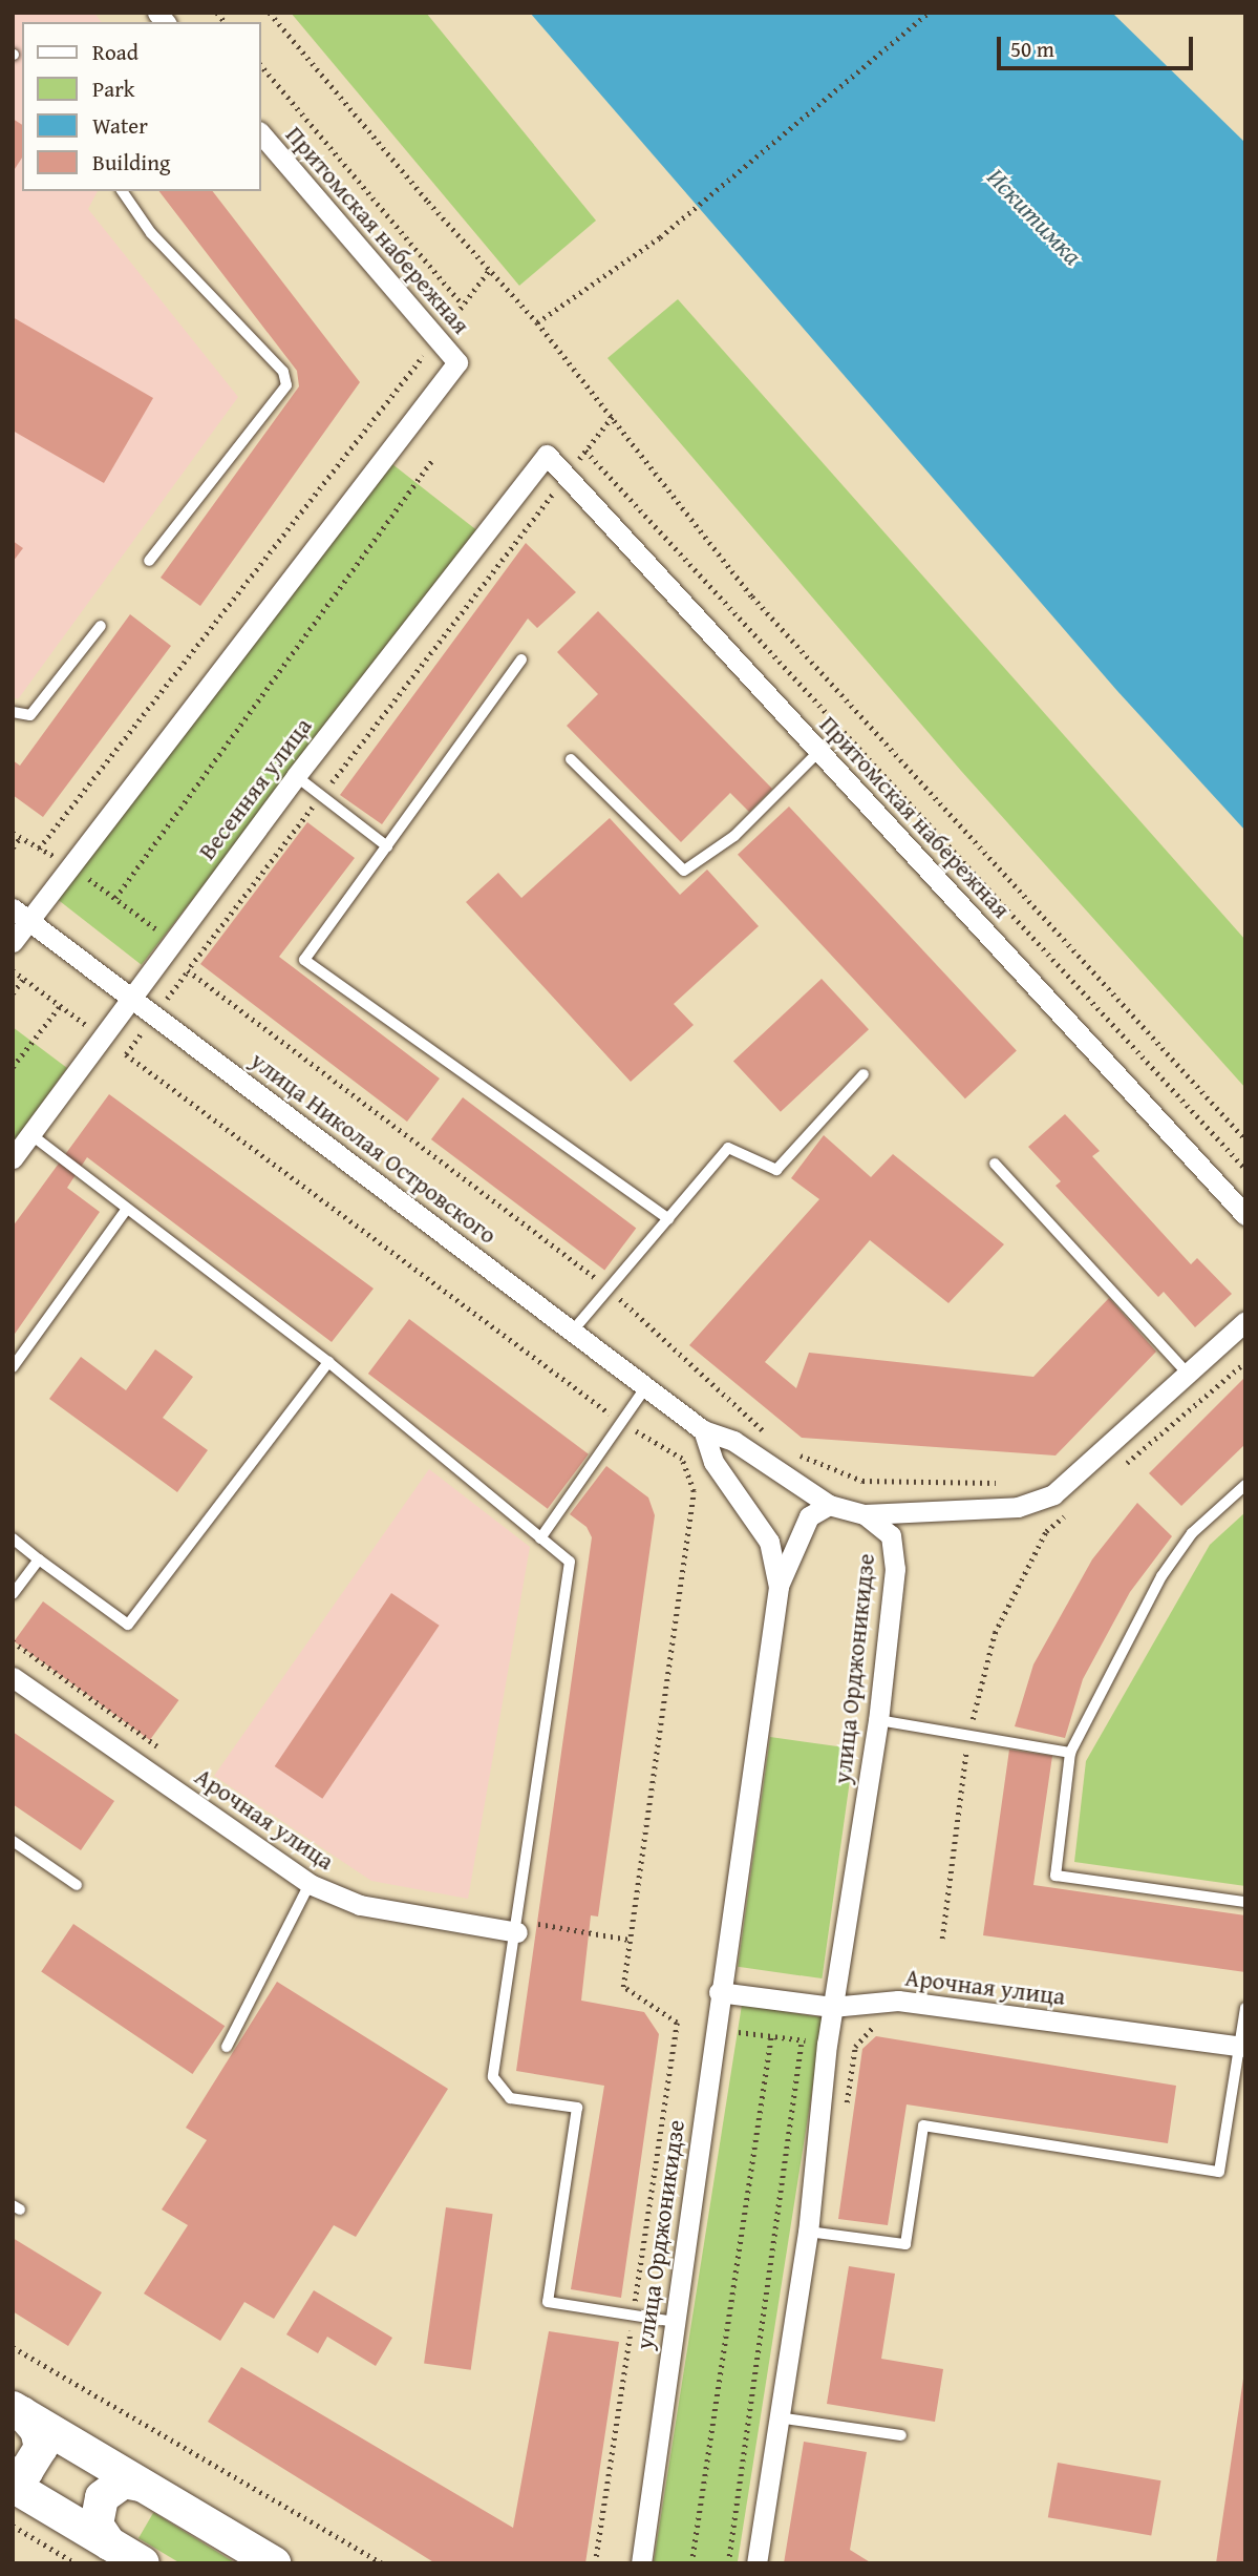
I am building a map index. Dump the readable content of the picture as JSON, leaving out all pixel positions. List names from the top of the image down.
{
  "streets": {
    "street": [
      "Притомская набережная",
      "Весенняя улица",
      "улица Николая Островского",
      "улица Орджоникидзе",
      "Арочная улица"
    ]
  },
  "crossings": [
    ["Притомская набережная", "Весенняя улица"],
    ["Притомская набережная", "улица Николая Островского"],
    ["Весенняя улица", "улица Николая Островского"],
    ["улица Николая Островского", "улица Орджоникидзе"],
    ["улица Орджоникидзе", "Арочная улица"]
  ],
  "water": ["Искитимка"],
  "legend": [
    "Road",
    "Park",
    "Water",
    "Building"
  ],
  "scale_bar": "50 m"
}
